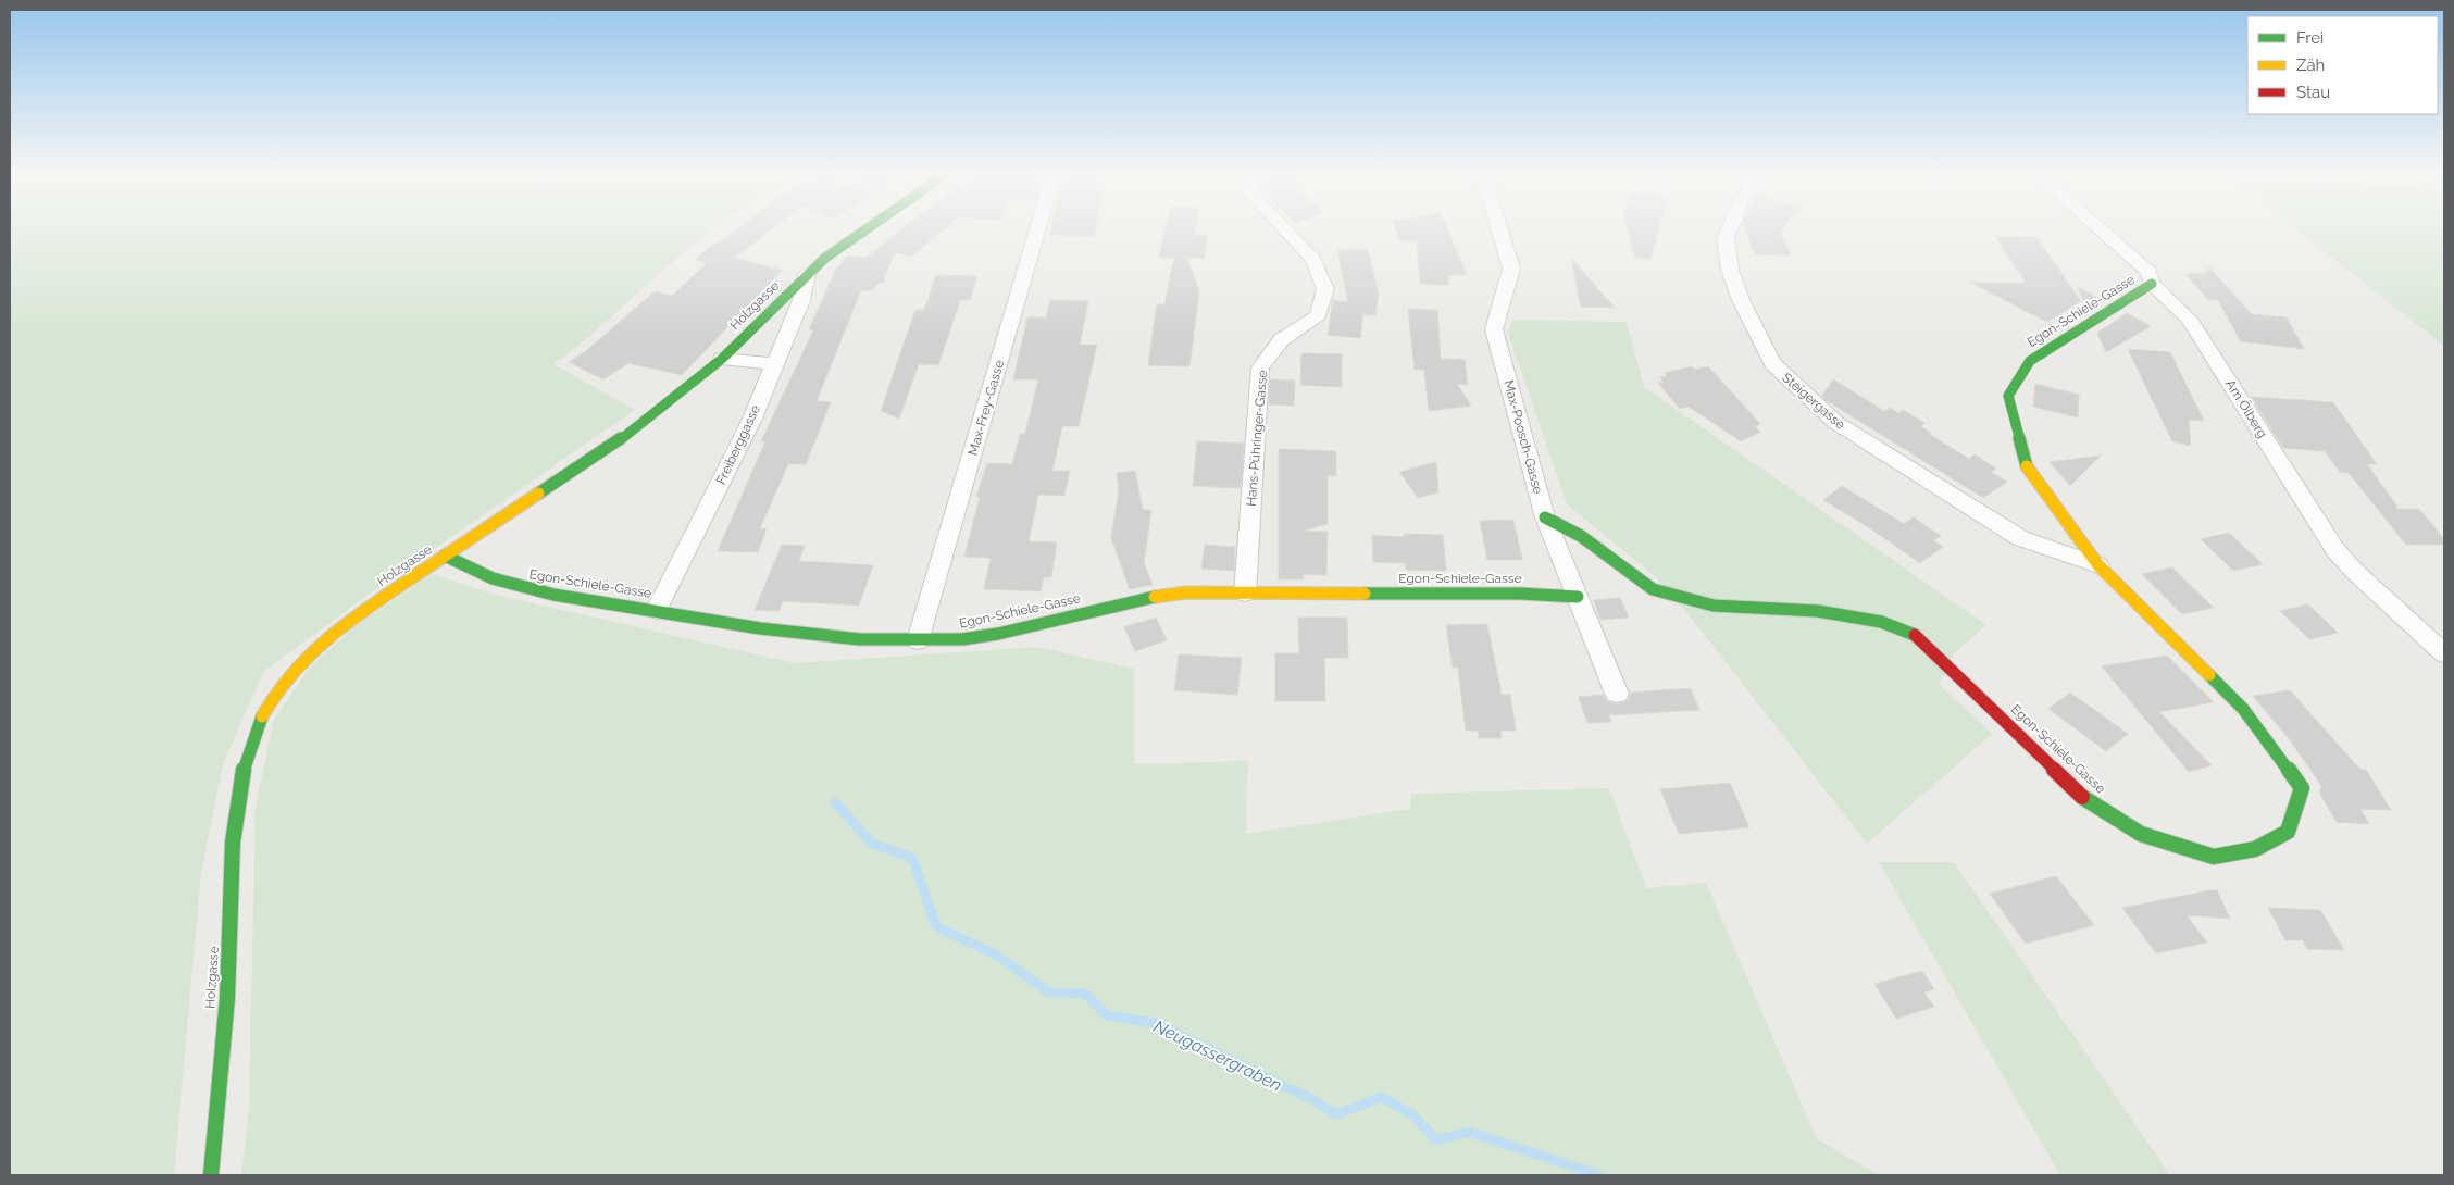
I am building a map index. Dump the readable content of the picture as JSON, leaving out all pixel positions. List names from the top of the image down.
{
  "streets": {
    "street": [
      "Holzgasse",
      "Egon-Schiele-Gasse",
      "Steigergasse",
      "Max-Frey-Gasse",
      "Am Ölberg",
      "Max-Poosch-Gasse",
      "Hans-Pühringer-Gasse",
      "Freiberggasse"
    ]
  },
  "crossings": [
    ["Holzgasse", "Egon-Schiele-Gasse"],
    ["Holzgasse", "Freiberggasse"],
    ["Egon-Schiele-Gasse", "Steigergasse"],
    ["Egon-Schiele-Gasse", "Max-Frey-Gasse"],
    ["Egon-Schiele-Gasse", "Am Ölberg"],
    ["Egon-Schiele-Gasse", "Max-Poosch-Gasse"],
    ["Egon-Schiele-Gasse", "Hans-Pühringer-Gasse"],
    ["Egon-Schiele-Gasse", "Freiberggasse"]
  ],
  "water": ["Neugassergraben"],
  "legend": ["Frei", "Zäh", "Stau"]
}
